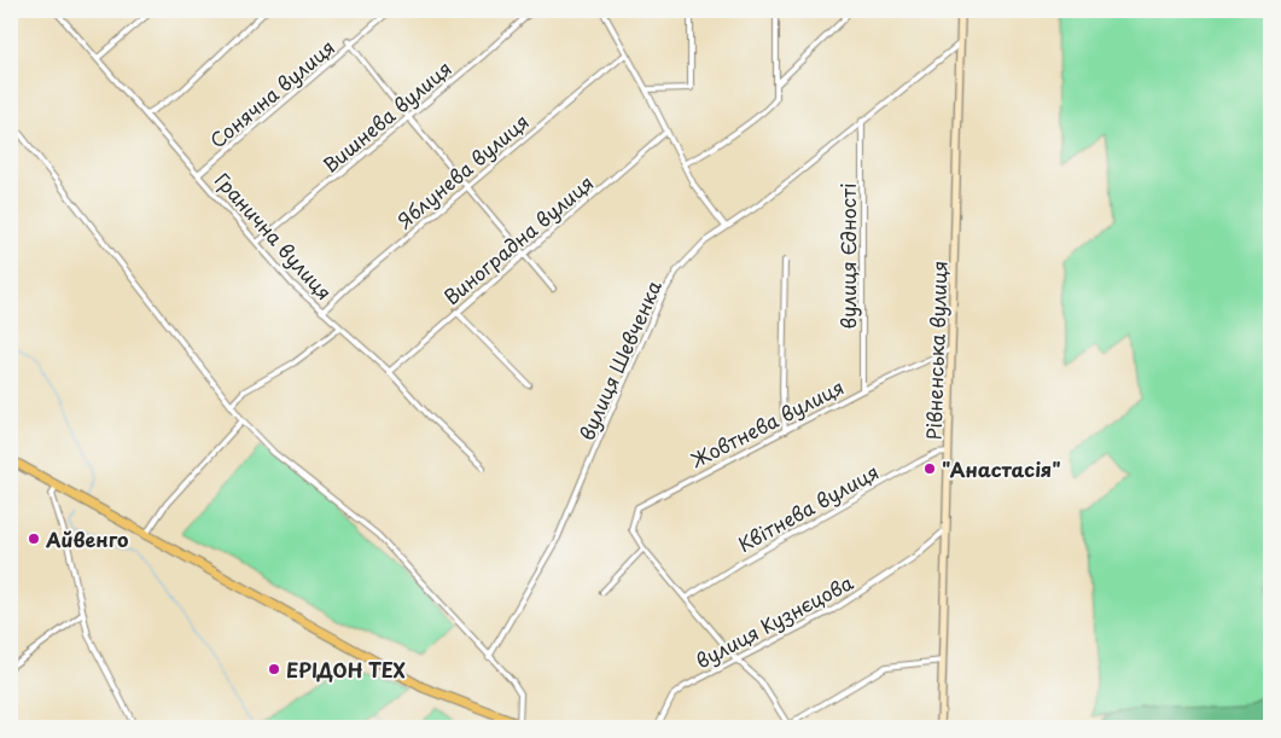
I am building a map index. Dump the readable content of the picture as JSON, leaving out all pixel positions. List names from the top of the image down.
{
  "streets": {
    "main road": ["Рівненська вулиця"],
    "street": [
      "Сонячна вулиця",
      "Вишнева вулиця",
      "Яблунева вулиця",
      "Гранична вулиця",
      "Виноградна вулиця",
      "вулиця Єдності",
      "вулиця Шевченка",
      "Жовтнева вулиця",
      "Квітнева вулиця",
      "вулиця Кузнєцова"
    ]
  },
  "crossings": [
    ["Сонячна вулиця", "Гранична вулиця"],
    ["Вишнева вулиця", "Гранична вулиця"],
    ["Яблунева вулиця", "Гранична вулиця"],
    ["Гранична вулиця", "Виноградна вулиця"],
    ["вулиця Єдності", "вулиця Шевченка"],
    ["вулиця Єдності", "Жовтнева вулиця"],
    ["Рівненська вулиця", "вулиця Шевченка"],
    ["Рівненська вулиця", "Жовтнева вулиця"],
    ["Рівненська вулиця", "Квітнева вулиця"],
    ["Рівненська вулиця", "вулиця Кузнєцова"],
    ["Жовтнева вулиця", "Квітнева вулиця"],
    ["Жовтнева вулиця", "вулиця Кузнєцова"]
  ],
  "places": ["\"Анастасія\"", "Айвенго", "ЕРІДОН ТЕХ"]
}
